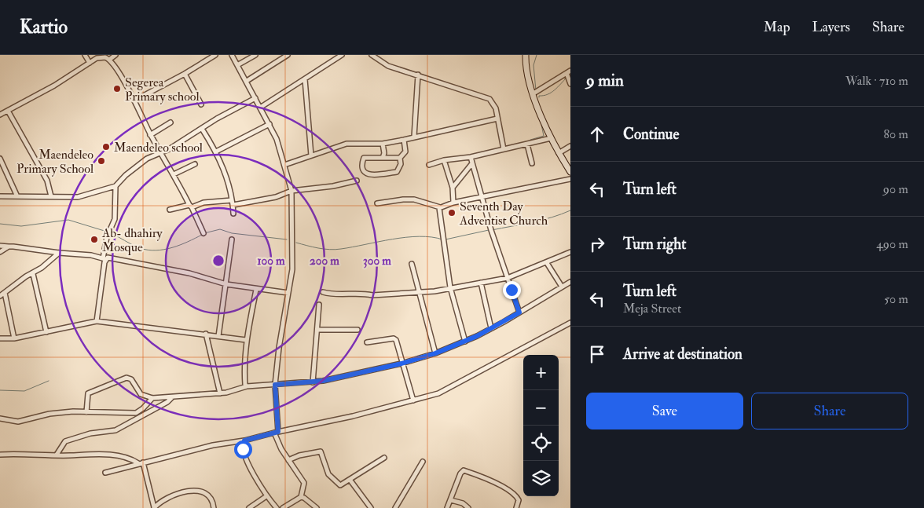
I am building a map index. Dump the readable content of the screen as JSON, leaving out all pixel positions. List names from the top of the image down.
{
  "places": [
    "Segerea Primary school",
    "Maendeleo school",
    "Maendeleo Primary School",
    "Seventh Day Adventist Church",
    "Ab- dhahiry Mosque"
  ],
  "page": {
    "header": "Kartio",
    "nav": ["Map", "Layers", "Share"],
    "heading": ["9 min", "Walk · 710 m"],
    "list": [
      ["Continue", "80 m"],
      ["Turn left", "90 m"],
      ["Turn right", "490 m"],
      ["Turn left", "Meja Street", "50 m"],
      "Arrive at destination"
    ],
    "map_buttons": ["+", "−"],
    "buttons": ["Save", "Share"]
  },
  "rings": ["100 m", "200 m", "300 m"]
}
